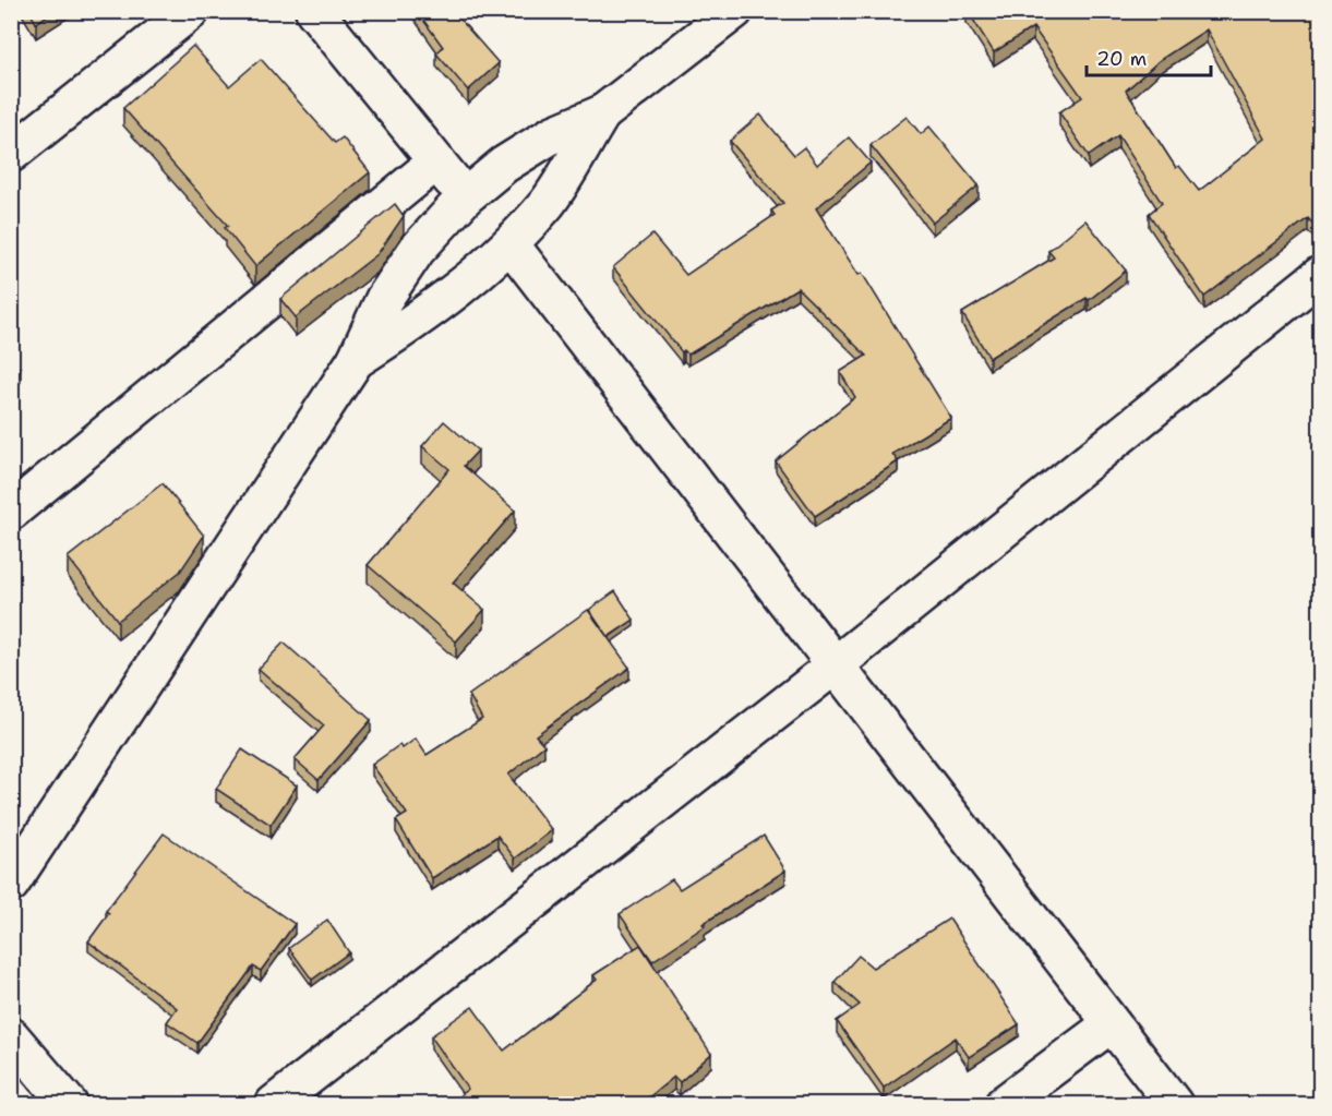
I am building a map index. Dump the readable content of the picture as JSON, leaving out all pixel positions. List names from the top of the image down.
{
  "scale_bar": "20 m"
}
